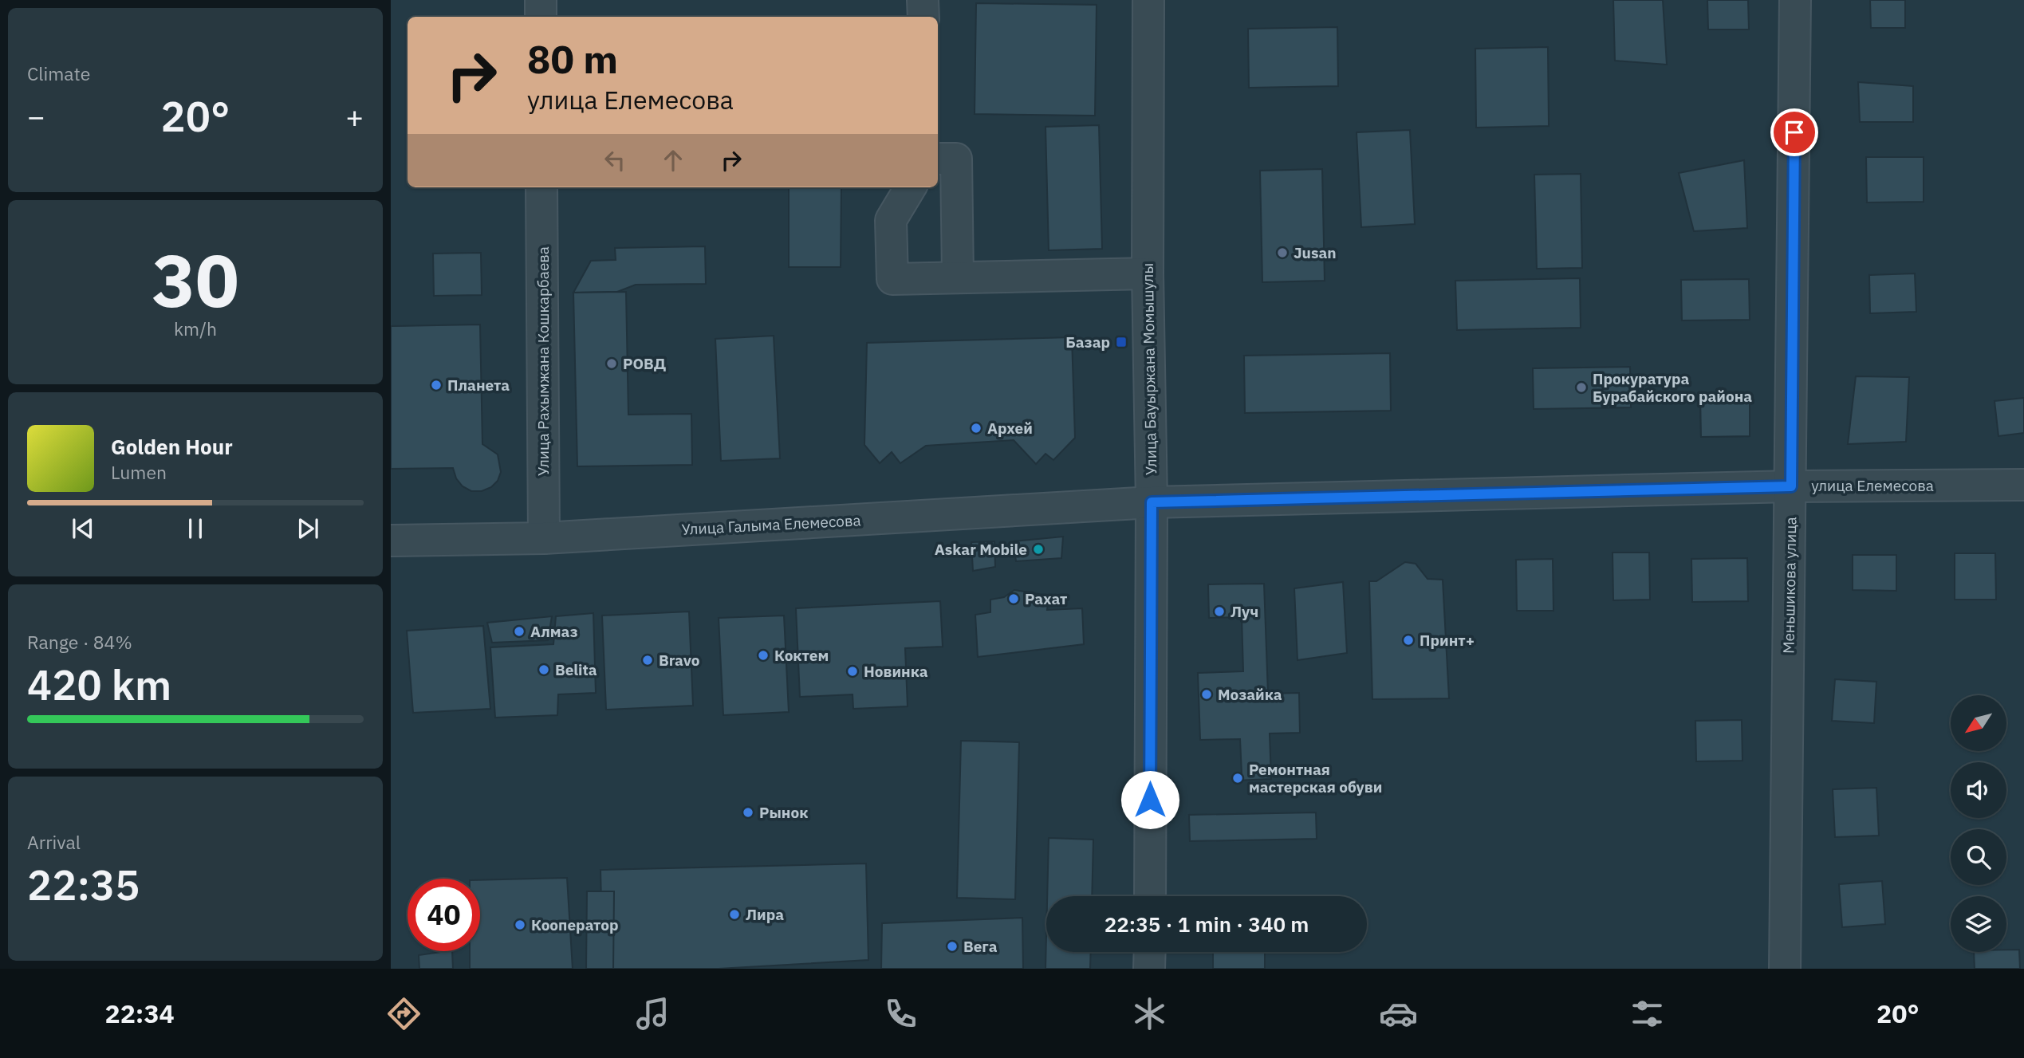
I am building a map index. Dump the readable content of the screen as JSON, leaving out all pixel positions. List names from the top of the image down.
{
  "streets": {
    "street": [
      "Улица Рахымжана Кошкарбаева",
      "Улица Бауыржана Момышулы",
      "улица Елемесова",
      "Улица Галыма Елемесова",
      "Меньшикова улица"
    ]
  },
  "crossings": [
    ["Улица Рахымжана Кошкарбаева", "Улица Галыма Елемесова"],
    ["Улица Бауыржана Момышулы", "улица Елемесова"],
    ["Улица Бауыржана Момышулы", "Улица Галыма Елемесова"],
    ["улица Елемесова", "Улица Галыма Елемесова"],
    ["улица Елемесова", "Меньшикова улица"]
  ],
  "places": {
    "other": [
      "Jusan",
      "РОВД",
      "Планета",
      "Прокуратура Бурабайского района",
      "Архей",
      "Askar Mobile",
      "Рахат",
      "Луч",
      "Алмаз",
      "Принт+",
      "Коктем",
      "Bravo",
      "Belita",
      "Новинка",
      "Мозайка",
      "Ремонтная мастерская обуви",
      "Рынок",
      "Лира",
      "Кооператор",
      "Вега"
    ],
    "transit": ["Базар"]
  },
  "north": "bottom left",
  "page": {
    "tile": [
      "Climate",
      ["30", "km/h"],
      ["Range · 84%", "420 km"],
      ["Arrival", "22:35"]
    ],
    "turn": ["80 m", "улица Елемесова"],
    "heat": ["−", "20°", "+"],
    "song": ["Golden Hour", "Lumen"],
    "limit": "40",
    "trip": "22:35 · 1 min · 340 m",
    "tabs": ["22:34", "20°"]
  }
}
